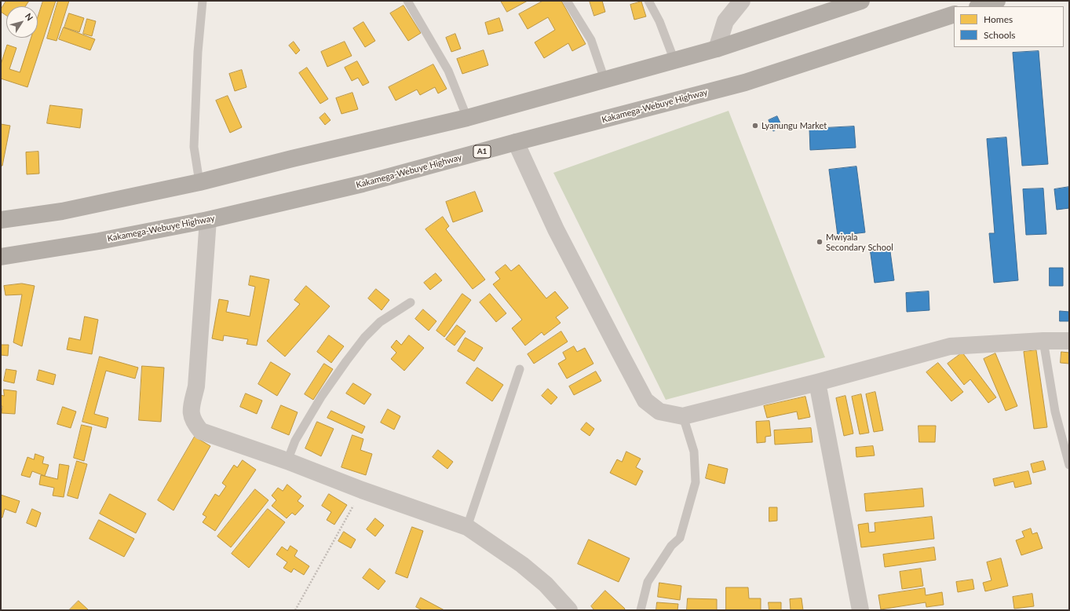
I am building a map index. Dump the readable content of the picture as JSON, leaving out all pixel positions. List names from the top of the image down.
{
  "streets": {
    "highway": ["Kakamega-Webuye Highway", "A1"]
  },
  "places": ["Lyanungu Market", "Mwiyala Secondary School"],
  "legend": ["Homes", "Schools"],
  "north": "top right"
}
